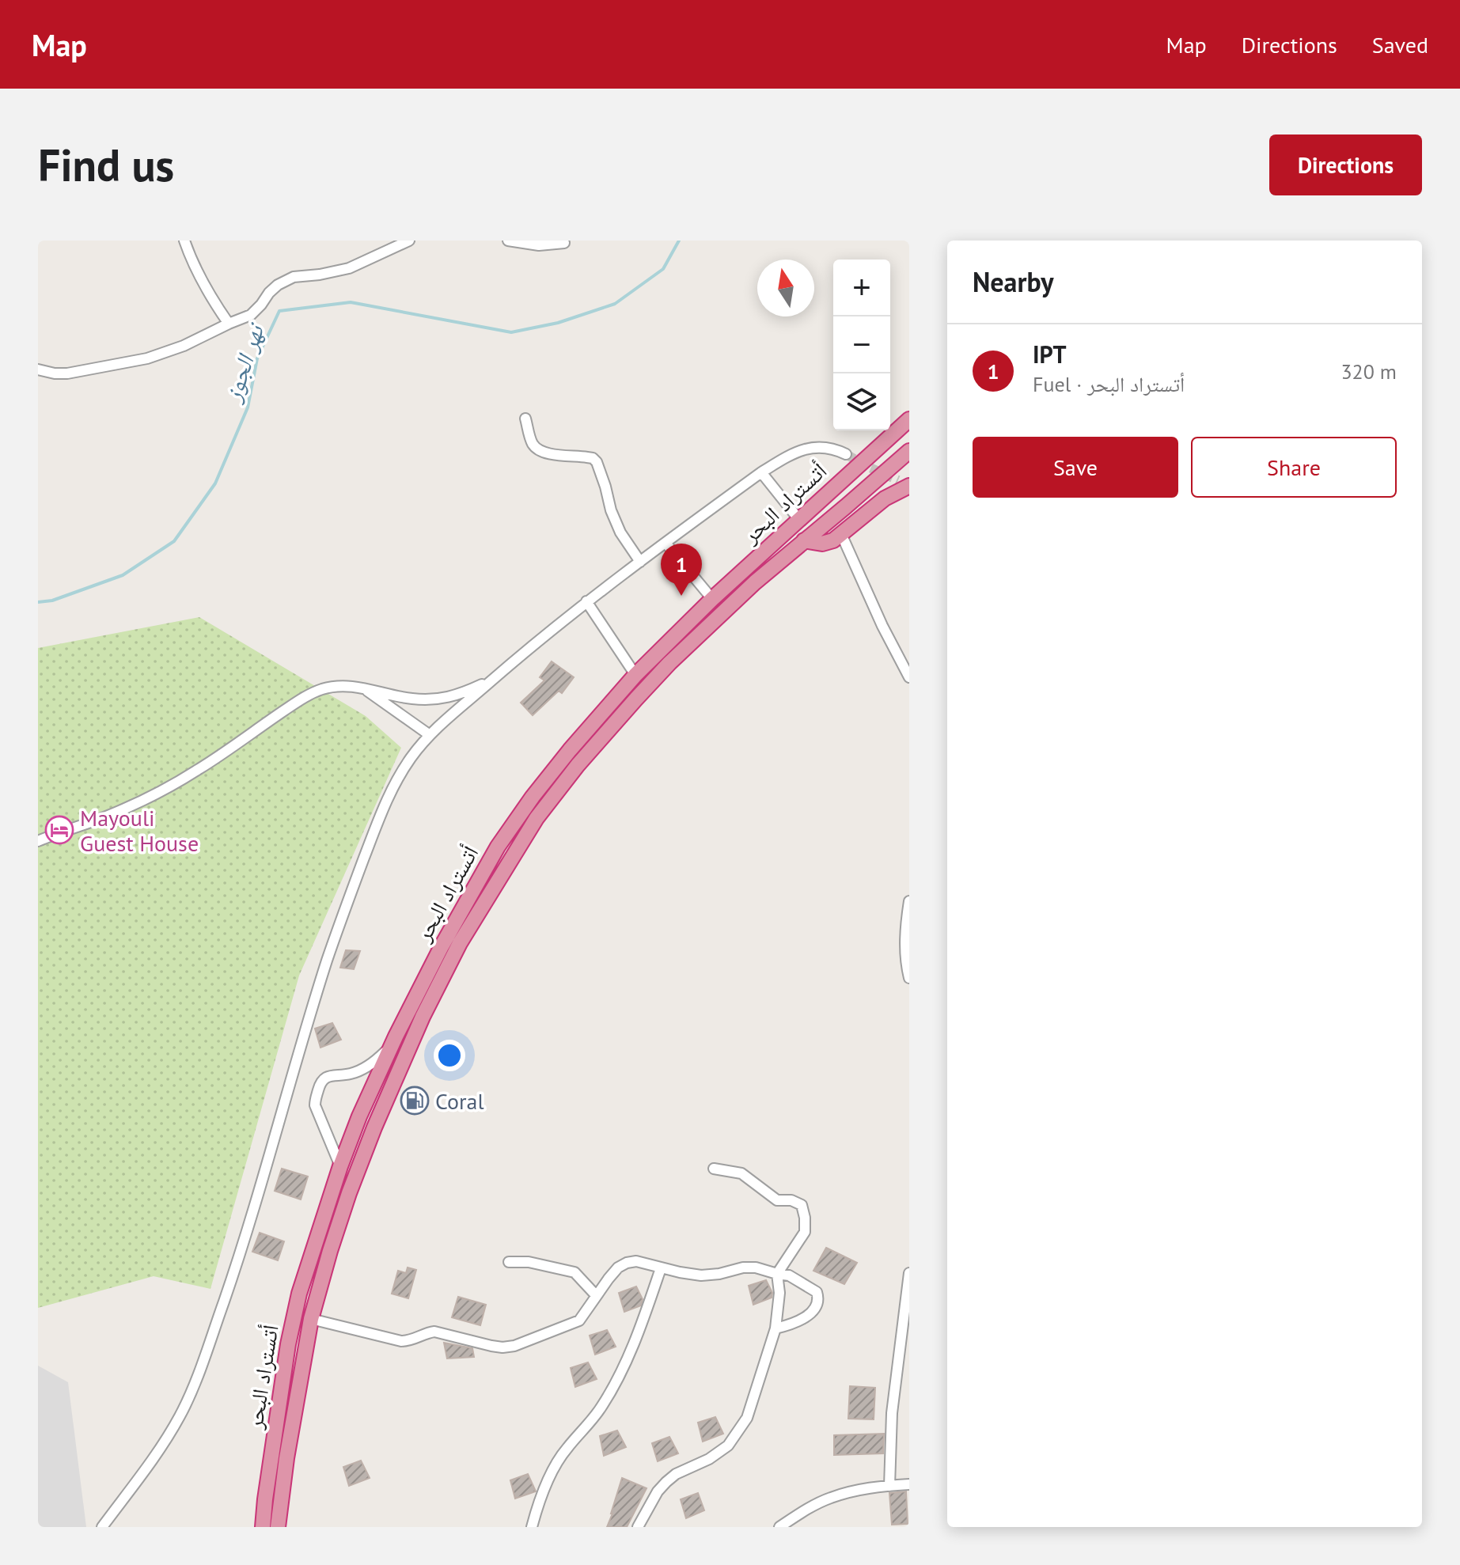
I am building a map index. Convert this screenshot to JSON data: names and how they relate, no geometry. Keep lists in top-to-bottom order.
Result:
{
  "streets": {
    "highway": ["أتستراد البحر"]
  },
  "water": ["نهر الجوز"],
  "places": {
    "hotel": ["Mayouli Guest House"],
    "fuel station": ["Coral"]
  },
  "north": "top",
  "page": {
    "header": "Map",
    "nav": ["Map", "Directions", "Saved"],
    "buttons": [
      "Directions",
      ["Save", "Share"]
    ],
    "title": "Find us",
    "heading": "Nearby",
    "map_buttons": ["+", "−"],
    "list": [
      {
        "mark": "1",
        "name": "IPT",
        "note": "Fuel · أتستراد البحر",
        "value": "320 m"
      }
    ],
    "pins": "1"
  }
}
